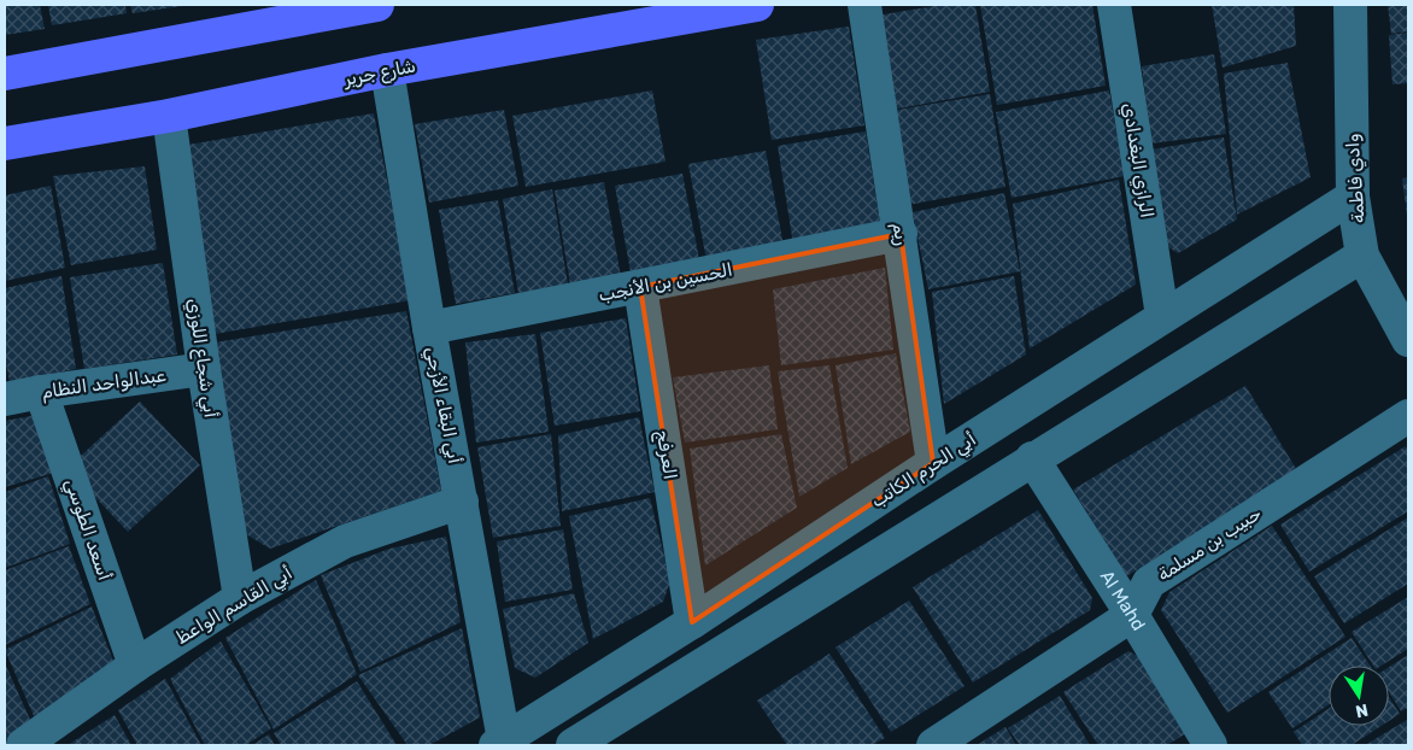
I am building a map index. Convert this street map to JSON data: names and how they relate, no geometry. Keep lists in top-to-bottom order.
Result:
{
  "streets": {
    "main road": ["شارع جرير"],
    "street": [
      "الرازي البغدادي",
      "وادي فاطمة",
      "ريم",
      "الحسين بن الأنجب",
      "أبي شجاع اللوزي",
      "عبدالواحد النظام",
      "أبي البقاء الأزجي",
      "العرفج",
      "أبي الحرم الكاتب",
      "أسعد الطوسي",
      "حبيب بن مسلمة",
      "Al Mahd",
      "أبي القاسم الواعظ"
    ]
  },
  "crossings": [
    ["شارع جرير", "أبي شجاع اللوزي"],
    ["شارع جرير", "أبي البقاء الأزجي"],
    ["الرازي البغدادي", "أبي الحرم الكاتب"],
    ["وادي فاطمة", "أبي الحرم الكاتب"],
    ["ريم", "الحسين بن الأنجب"],
    ["ريم", "أبي الحرم الكاتب"],
    ["الحسين بن الأنجب", "أبي البقاء الأزجي"],
    ["الحسين بن الأنجب", "العرفج"],
    ["أبي شجاع اللوزي", "عبدالواحد النظام"],
    ["أبي شجاع اللوزي", "أبي القاسم الواعظ"],
    ["عبدالواحد النظام", "أسعد الطوسي"],
    ["أبي البقاء الأزجي", "أبي الحرم الكاتب"],
    ["أبي البقاء الأزجي", "أبي القاسم الواعظ"],
    ["العرفج", "أبي الحرم الكاتب"],
    ["أسعد الطوسي", "أبي القاسم الواعظ"],
    ["حبيب بن مسلمة", "Al Mahd"]
  ],
  "north": "bottom"
}
